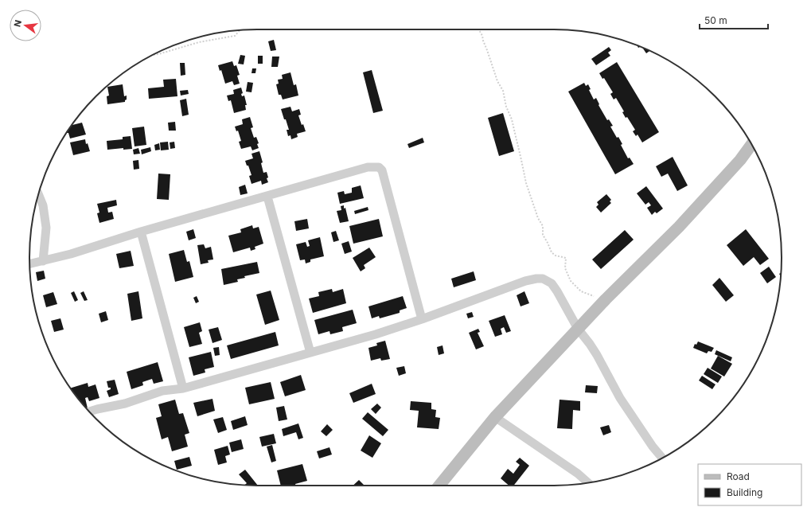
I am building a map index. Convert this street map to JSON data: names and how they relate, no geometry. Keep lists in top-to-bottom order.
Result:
{
  "legend": ["Road", "Building"],
  "scale_bar": "50 m",
  "north": "left"
}
